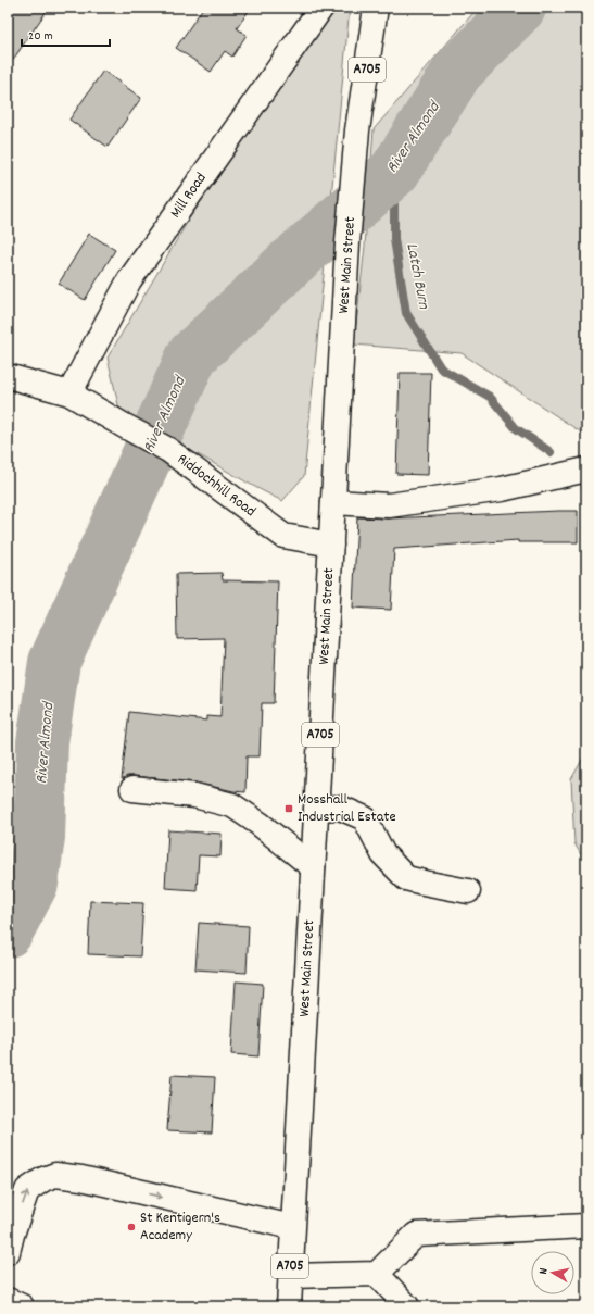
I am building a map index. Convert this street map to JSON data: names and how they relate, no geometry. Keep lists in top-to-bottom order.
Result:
{
  "streets": {
    "main road": [
      "A705",
      "Mill Road",
      "West Main Street",
      "Riddochhill Road"
    ]
  },
  "crossings": [
    ["A705", "West Main Street"],
    ["Mill Road", "Riddochhill Road"],
    ["West Main Street", "Riddochhill Road"]
  ],
  "water": ["River Almond", "Latch Burn"],
  "places": {
    "transit": ["Mosshall Industrial Estate"],
    "other": ["St Kentigern's Academy"]
  },
  "scale_bar": "20 m",
  "north": "left"
}
